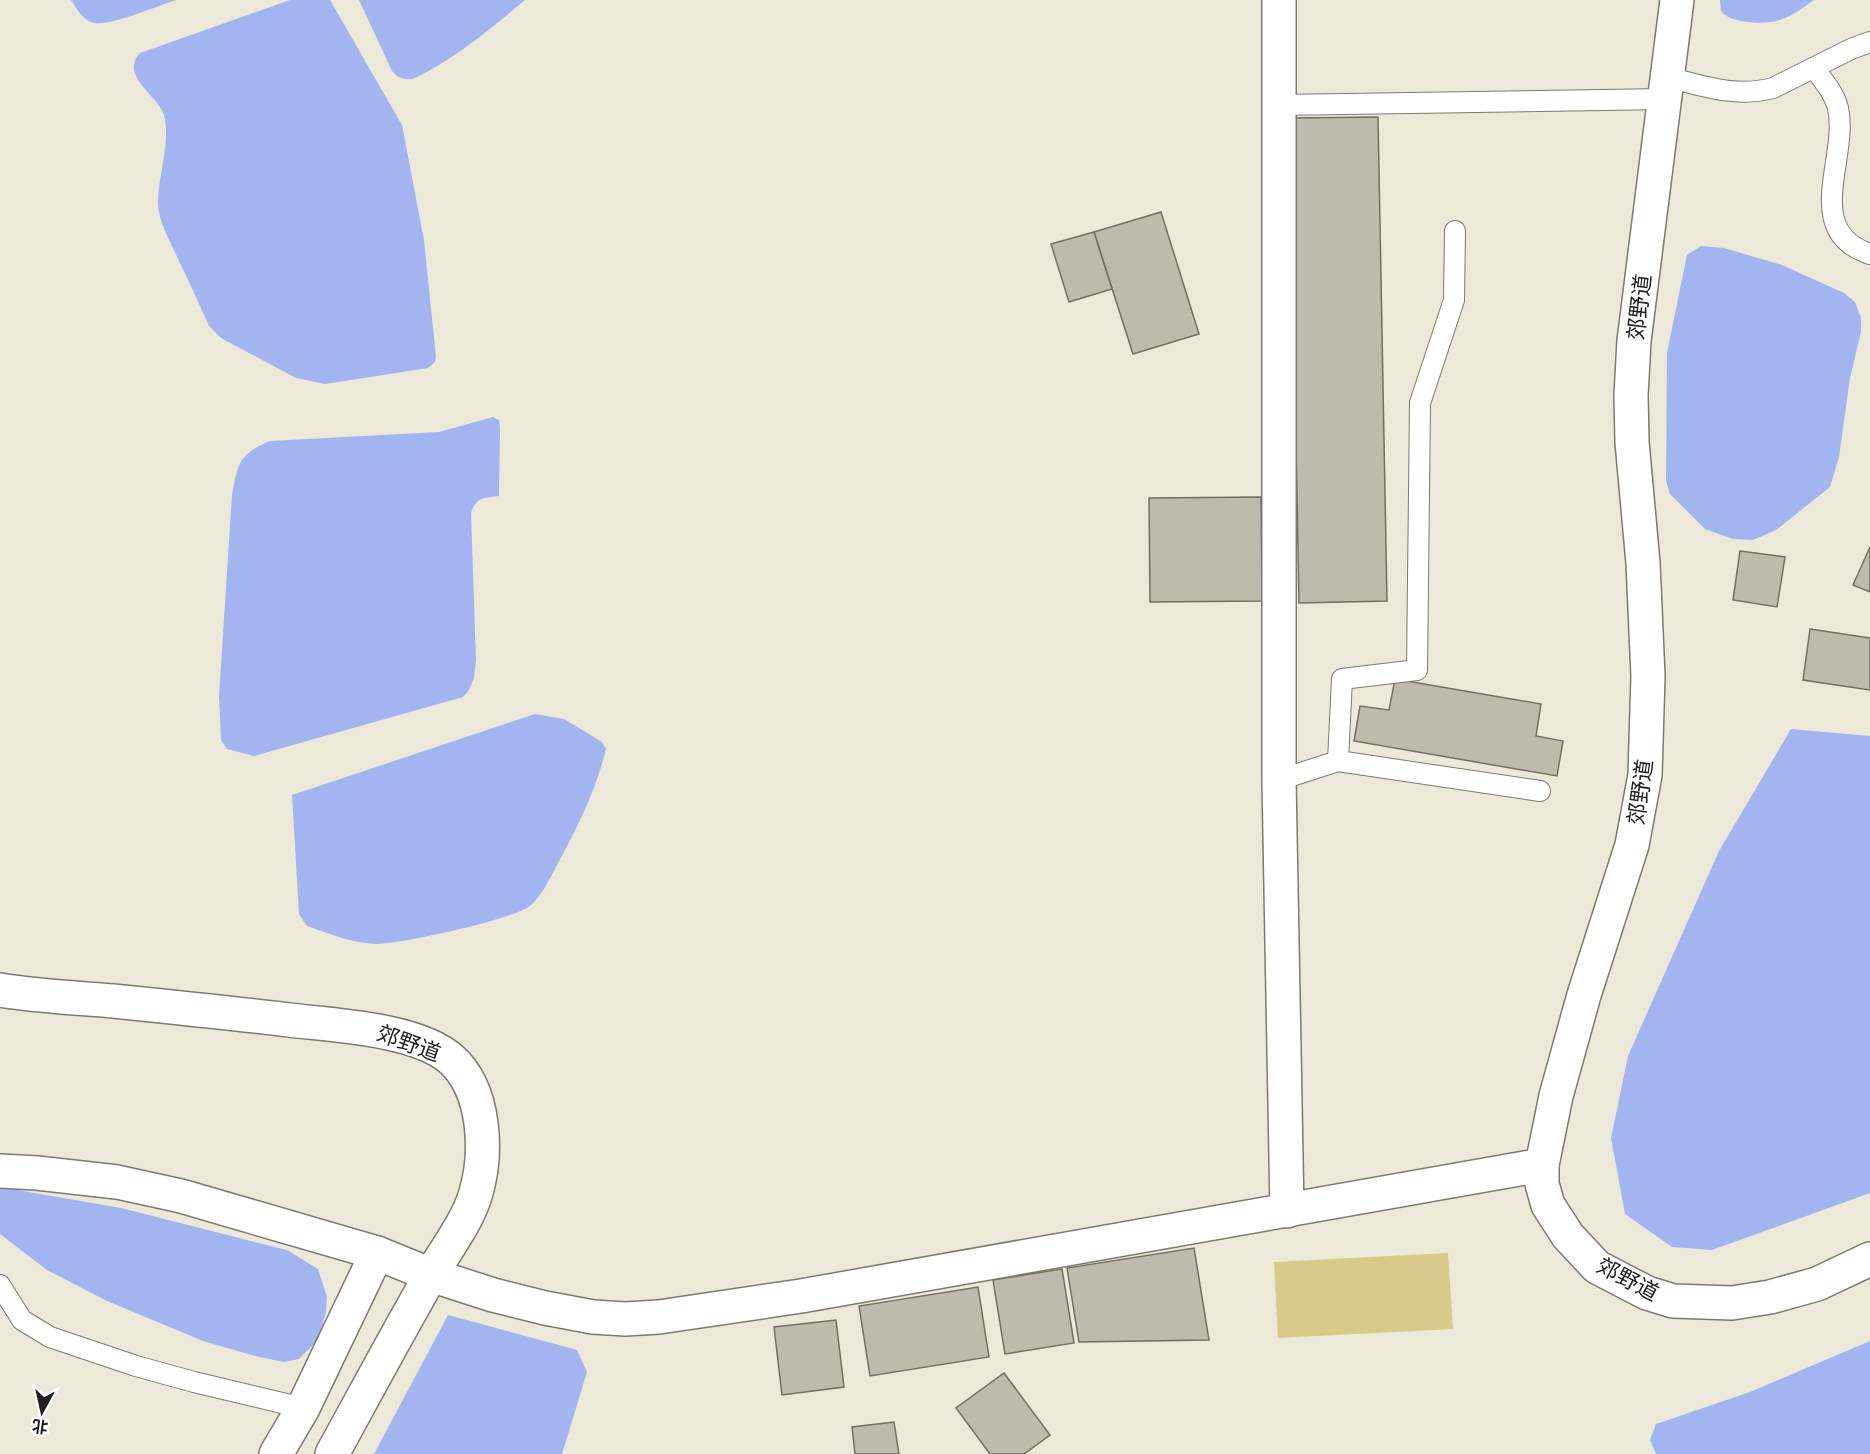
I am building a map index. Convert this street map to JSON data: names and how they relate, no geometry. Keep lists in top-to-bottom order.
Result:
{
  "streets": {
    "street": ["郊野道"]
  },
  "north": "bottom"
}
